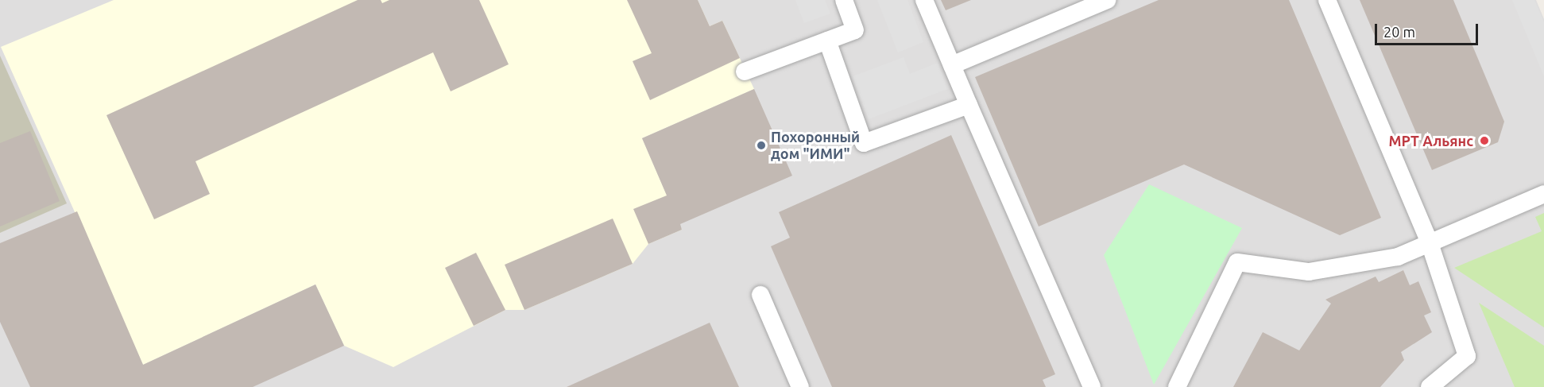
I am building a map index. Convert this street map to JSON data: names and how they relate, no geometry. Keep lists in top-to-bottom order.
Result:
{
  "places": ["МРТ Альянс", "Похоронный дом \"ИМИ\""],
  "scale_bar": "20 m"
}
